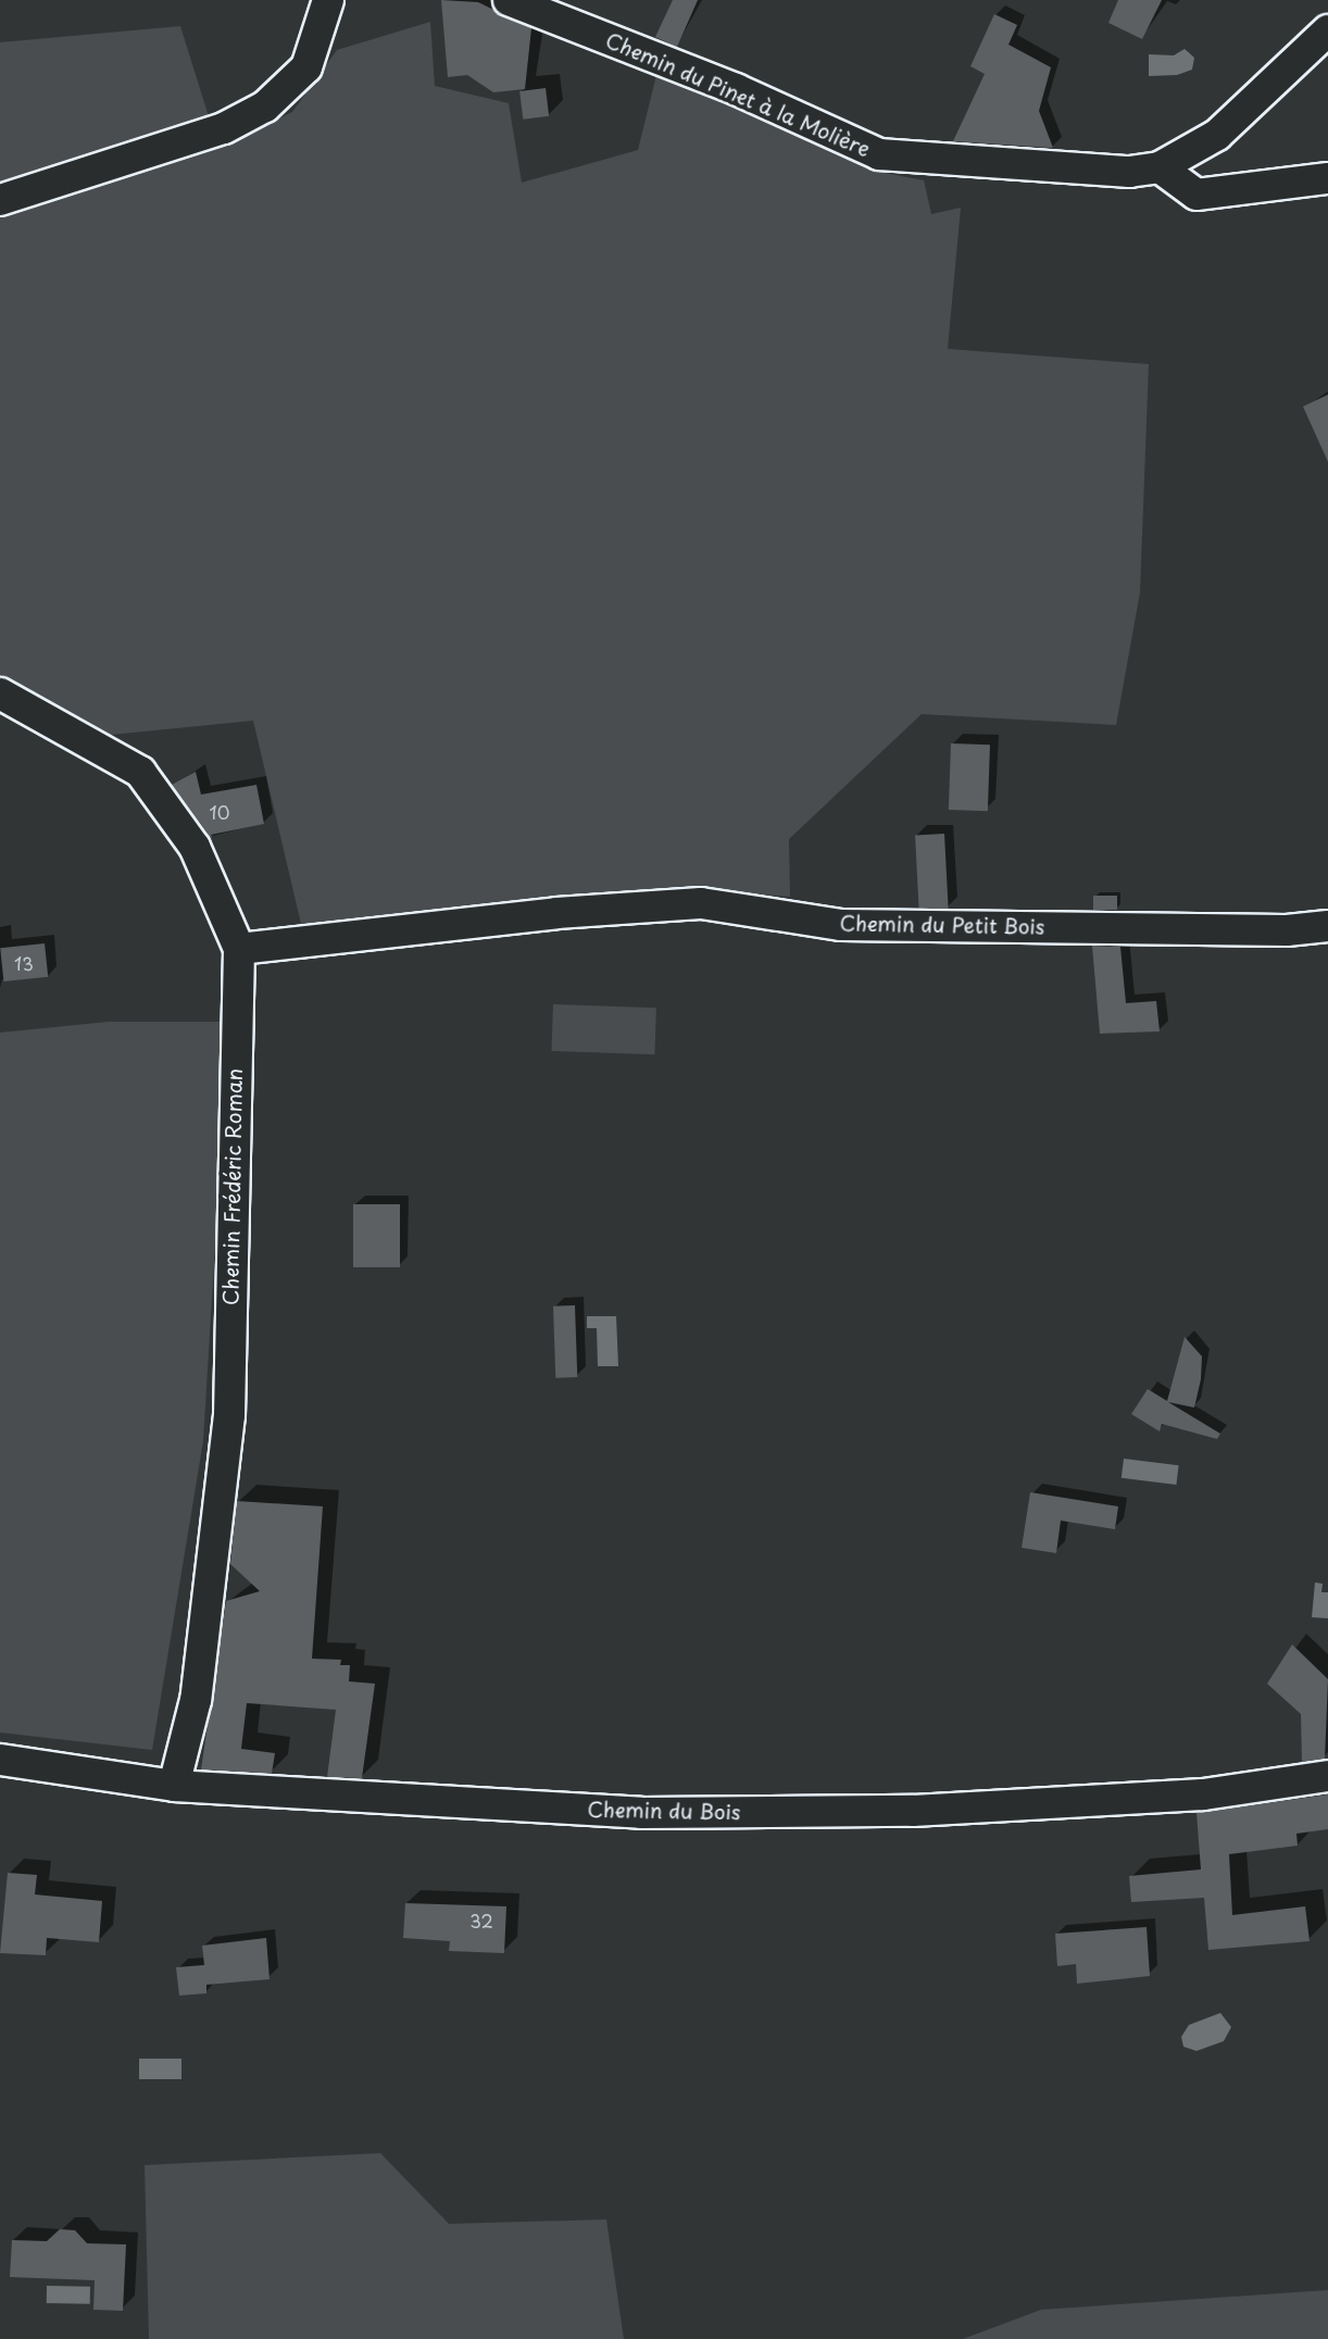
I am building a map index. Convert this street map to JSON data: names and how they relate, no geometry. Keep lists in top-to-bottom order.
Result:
{
  "streets": {
    "street": [
      "Chemin du Pinet à la Molière",
      "Chemin du Petit Bois",
      "Chemin Frédéric Roman",
      "Chemin du Bois"
    ]
  },
  "crossings": [
    ["Chemin du Petit Bois", "Chemin Frédéric Roman"],
    ["Chemin Frédéric Roman", "Chemin du Bois"]
  ],
  "house_numbers": ["10", "13", "32"]
}
